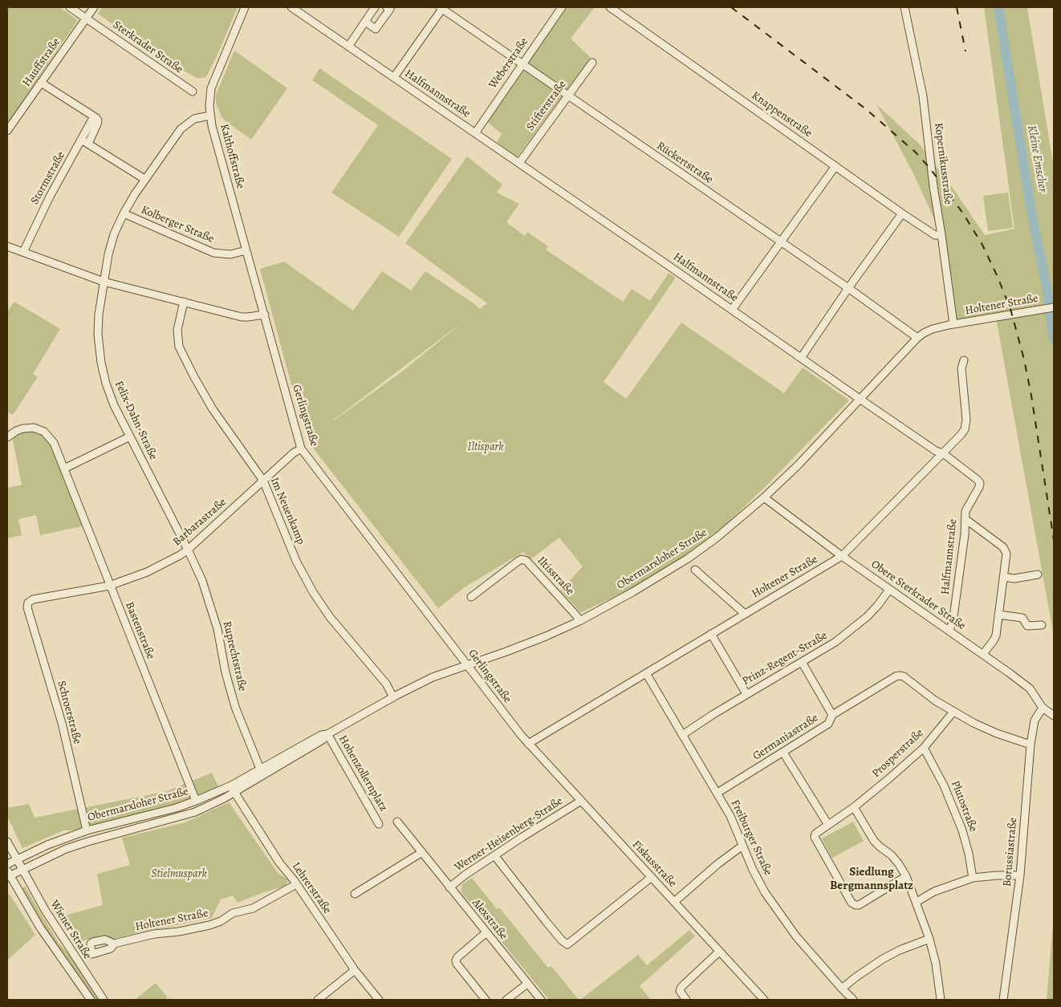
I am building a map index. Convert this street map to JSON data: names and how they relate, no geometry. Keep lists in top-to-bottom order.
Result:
{
  "streets": {
    "street": [
      "Sterkrader Straße",
      "Hauffstraße",
      "Weberstraße",
      "Halfmannstraße",
      "Stifterstraße",
      "Knappenstraße",
      "Kalthoffstraße",
      "Rückertstraße",
      "Kopernikusstraße",
      "Stormstraße",
      "Kolberger Straße",
      "Holtener Straße",
      "Gerlingstraße",
      "Felix-Dahn-Straße",
      "Im Neuenkamp",
      "Barbarastraße",
      "Obermarxloher Straße",
      "Iltisstraße",
      "Obere Sterkrader Straße",
      "Bastenstraße",
      "Ruprechtstraße",
      "Prinz-Regent-Straße",
      "Schroerstraße",
      "Germaniastraße",
      "Prosperstraße",
      "Hohenzollernplatz",
      "Plutostraße",
      "Werner-Heisenberg-Straße",
      "Freiburger Straße",
      "Borussiastraße",
      "Fiskusstraße",
      "Lehrerstraße",
      "Alexstraße",
      "Wiener Straße"
    ]
  },
  "crossings": [
    ["Sterkrader Straße", "Hauffstraße"],
    ["Hauffstraße", "Stormstraße"],
    ["Weberstraße", "Halfmannstraße"],
    ["Weberstraße", "Rückertstraße"],
    ["Halfmannstraße", "Stifterstraße"],
    ["Halfmannstraße", "Holtener Straße"],
    ["Halfmannstraße", "Obermarxloher Straße"],
    ["Halfmannstraße", "Obere Sterkrader Straße"],
    ["Stifterstraße", "Rückertstraße"],
    ["Knappenstraße", "Kopernikusstraße"],
    ["Kalthoffstraße", "Kolberger Straße"],
    ["Kalthoffstraße", "Gerlingstraße"],
    ["Kalthoffstraße", "Felix-Dahn-Straße"],
    ["Rückertstraße", "Obermarxloher Straße"],
    ["Kopernikusstraße", "Holtener Straße"],
    ["Kopernikusstraße", "Obermarxloher Straße"],
    ["Kolberger Straße", "Felix-Dahn-Straße"],
    ["Holtener Straße", "Gerlingstraße"],
    ["Holtener Straße", "Obermarxloher Straße"],
    ["Holtener Straße", "Obere Sterkrader Straße"],
    ["Holtener Straße", "Freiburger Straße"],
    ["Holtener Straße", "Fiskusstraße"],
    ["Holtener Straße", "Lehrerstraße"],
    ["Gerlingstraße", "Barbarastraße"],
    ["Gerlingstraße", "Obermarxloher Straße"],
    ["Gerlingstraße", "Fiskusstraße"],
    ["Felix-Dahn-Straße", "Barbarastraße"],
    ["Felix-Dahn-Straße", "Ruprechtstraße"],
    ["Im Neuenkamp", "Barbarastraße"],
    ["Im Neuenkamp", "Obermarxloher Straße"],
    ["Barbarastraße", "Bastenstraße"],
    ["Barbarastraße", "Ruprechtstraße"],
    ["Barbarastraße", "Schroerstraße"],
    ["Obermarxloher Straße", "Iltisstraße"],
    ["Obermarxloher Straße", "Obere Sterkrader Straße"],
    ["Obermarxloher Straße", "Bastenstraße"],
    ["Obermarxloher Straße", "Ruprechtstraße"],
    ["Obermarxloher Straße", "Schroerstraße"],
    ["Obermarxloher Straße", "Hohenzollernplatz"],
    ["Obermarxloher Straße", "Lehrerstraße"],
    ["Obermarxloher Straße", "Wiener Straße"],
    ["Obere Sterkrader Straße", "Prinz-Regent-Straße"],
    ["Obere Sterkrader Straße", "Borussiastraße"],
    ["Prinz-Regent-Straße", "Freiburger Straße"],
    ["Germaniastraße", "Prosperstraße"],
    ["Germaniastraße", "Freiburger Straße"],
    ["Germaniastraße", "Borussiastraße"],
    ["Prosperstraße", "Plutostraße"],
    ["Werner-Heisenberg-Straße", "Fiskusstraße"],
    ["Werner-Heisenberg-Straße", "Alexstraße"]
  ],
  "districts": ["Siedlung Bergmannsplatz"],
  "water": ["Kleine Emscher"],
  "parks": ["Iltispark", "Stielmuspark"]
}
